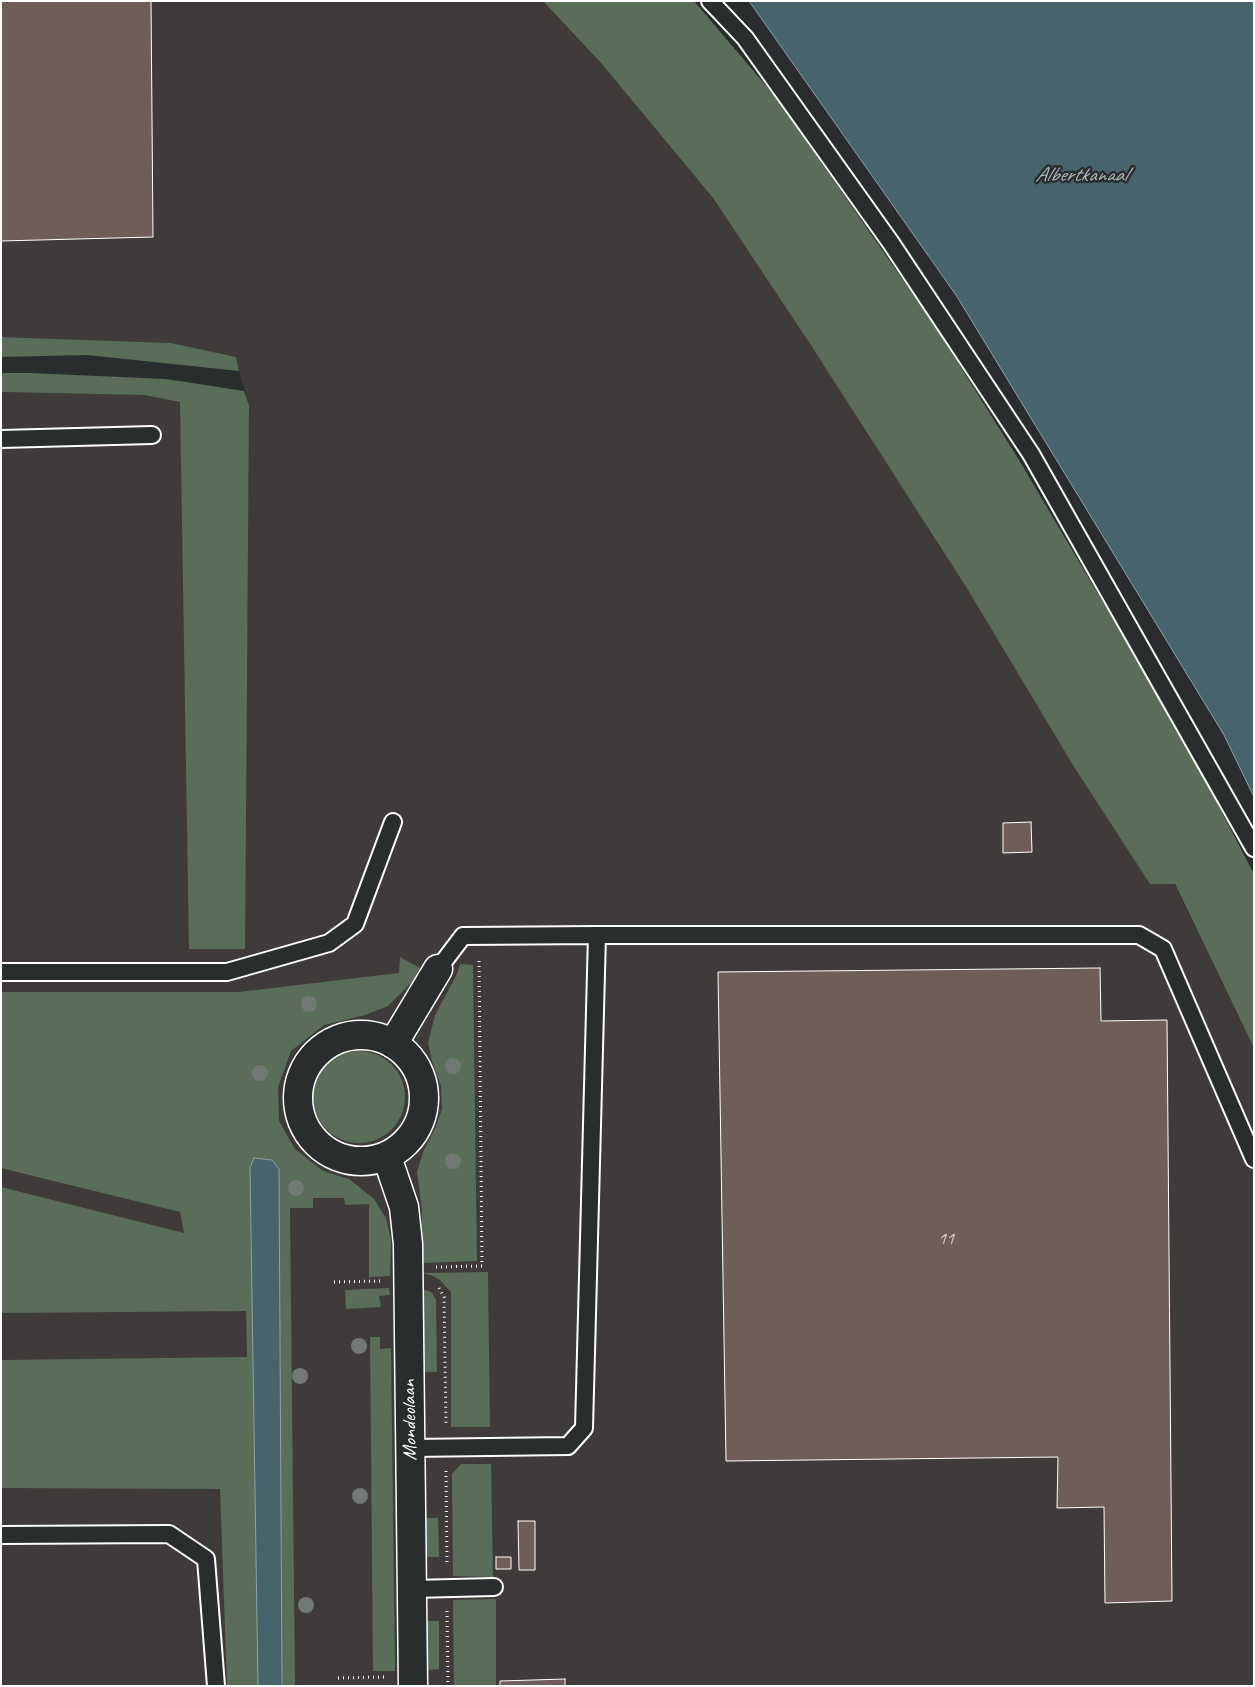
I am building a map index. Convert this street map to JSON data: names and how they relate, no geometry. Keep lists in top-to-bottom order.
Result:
{
  "streets": {
    "street": ["Mondeolaan"]
  },
  "water": ["Albertkanaal"],
  "house_numbers": ["11"]
}
